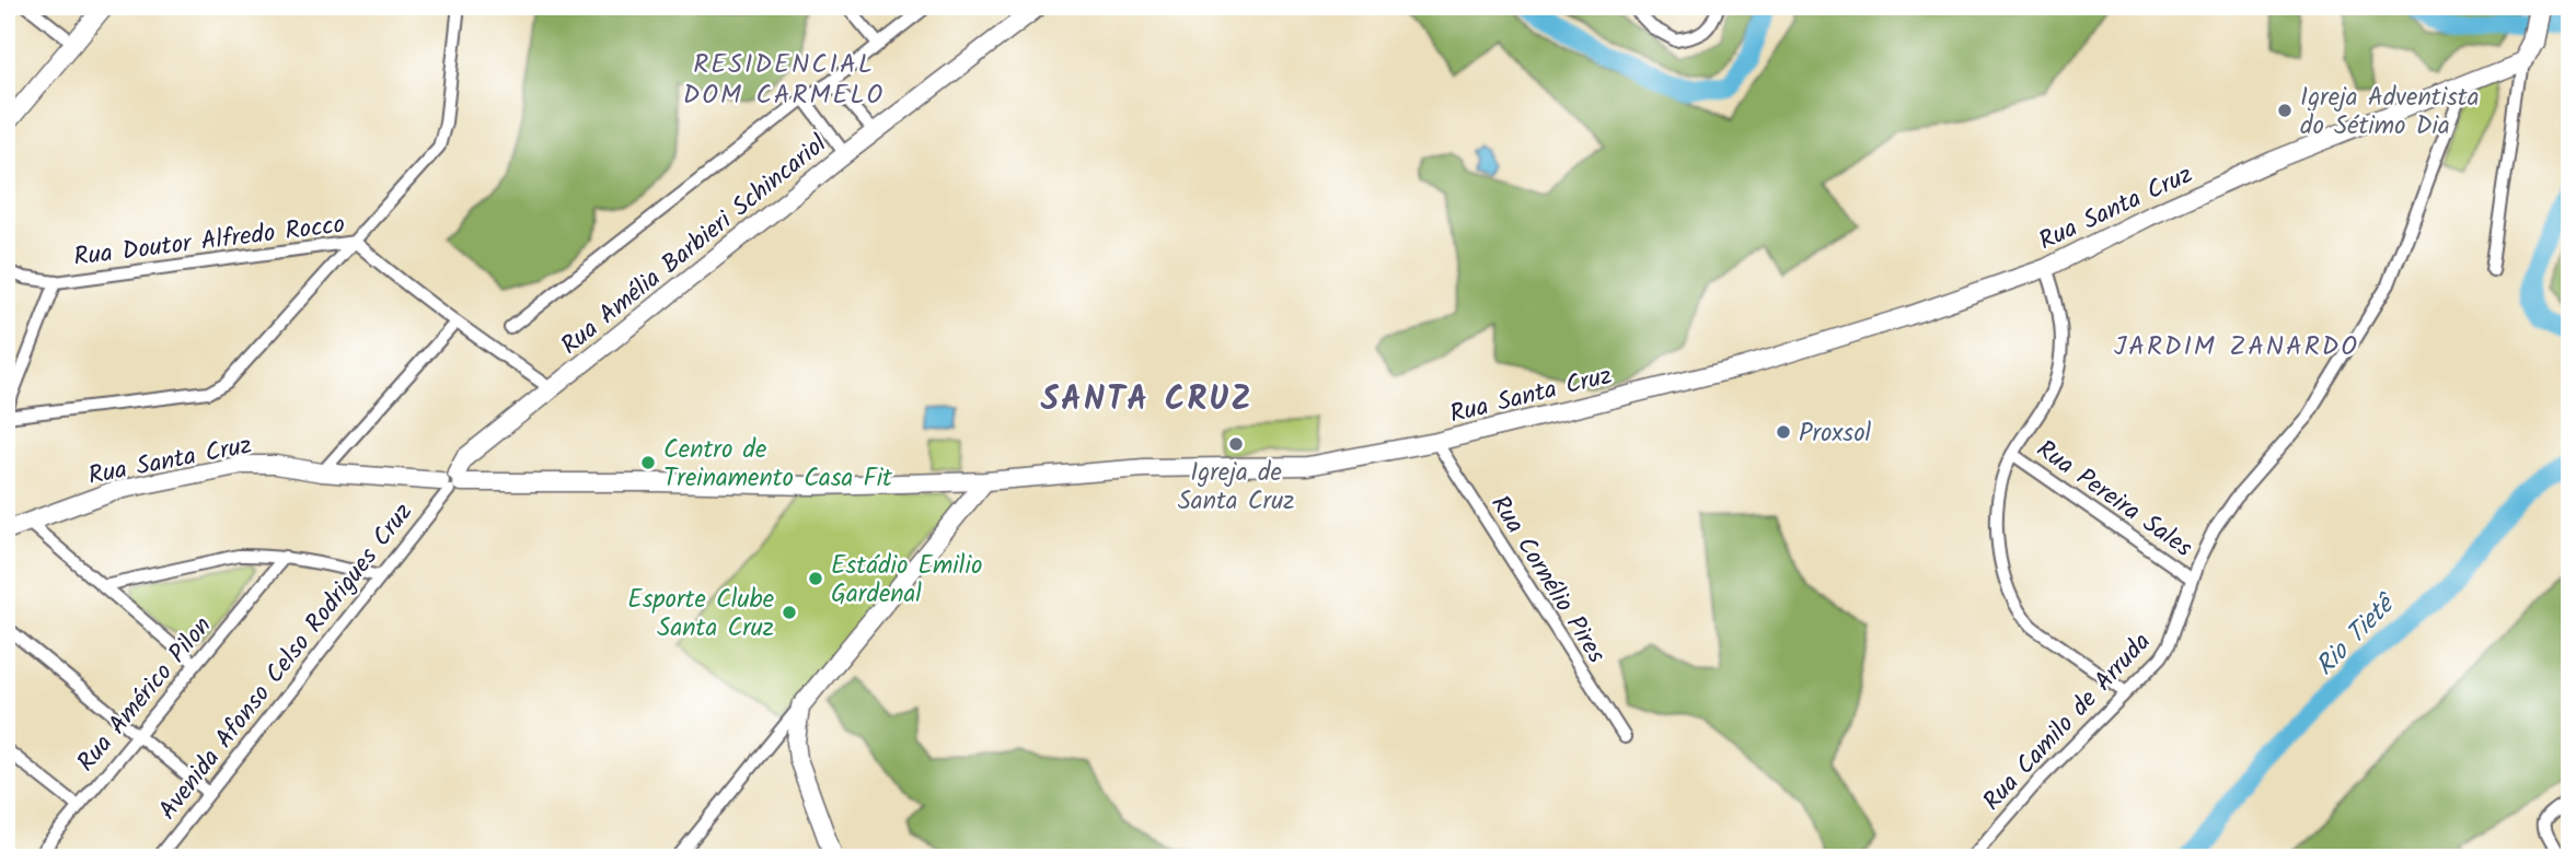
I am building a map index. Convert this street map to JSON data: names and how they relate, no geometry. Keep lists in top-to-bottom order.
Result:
{
  "streets": {
    "street": [
      "Rua Santa Cruz",
      "Rua Doutor Alfredo Rocco",
      "Rua Amélia Barbieri Schincariol",
      "Rua Pereira Sales",
      "Rua Cornélio Pires",
      "Avenida Afonso Celso Rodrigues Cruz",
      "Rua Américo Pilon",
      "Rua Camilo de Arruda"
    ]
  },
  "crossings": [
    ["Rua Santa Cruz", "Rua Amélia Barbieri Schincariol"],
    ["Rua Santa Cruz", "Rua Cornélio Pires"],
    ["Rua Santa Cruz", "Avenida Afonso Celso Rodrigues Cruz"],
    ["Rua Santa Cruz", "Rua Camilo de Arruda"],
    ["Rua Doutor Alfredo Rocco", "Rua Amélia Barbieri Schincariol"],
    ["Rua Amélia Barbieri Schincariol", "Avenida Afonso Celso Rodrigues Cruz"],
    ["Rua Pereira Sales", "Rua Camilo de Arruda"]
  ],
  "districts": ["RESIDENCIAL DOM CARMELO", "JARDIM ZANARDO", "SANTA CRUZ"],
  "water": ["Rio Tietê"],
  "places": [
    "Igreja Adventista do Sétimo Dia",
    "Proxsol",
    "Igreja de Santa Cruz",
    "Centro de Treinamento Casa Fit",
    "Estádio Emilio Gardenal",
    "Esporte Clube Santa Cruz"
  ]
}
